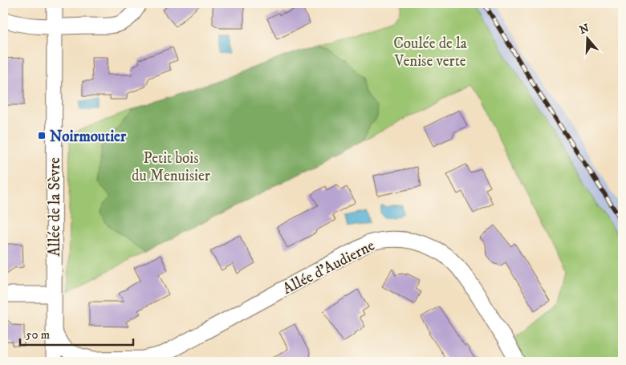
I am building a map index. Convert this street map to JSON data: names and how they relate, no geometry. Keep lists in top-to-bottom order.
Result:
{
  "streets": {
    "street": ["Allée de la Sèvre", "Allée d'Audierne"]
  },
  "crossings": [
    ["Allée de la Sèvre", "Allée d'Audierne"]
  ],
  "parks": ["Coulée de la Venise verte", "Petit bois du Menuisier"],
  "places": {
    "transit": ["Noirmoutier"]
  },
  "scale_bar": "50 m",
  "north": "top"
}
